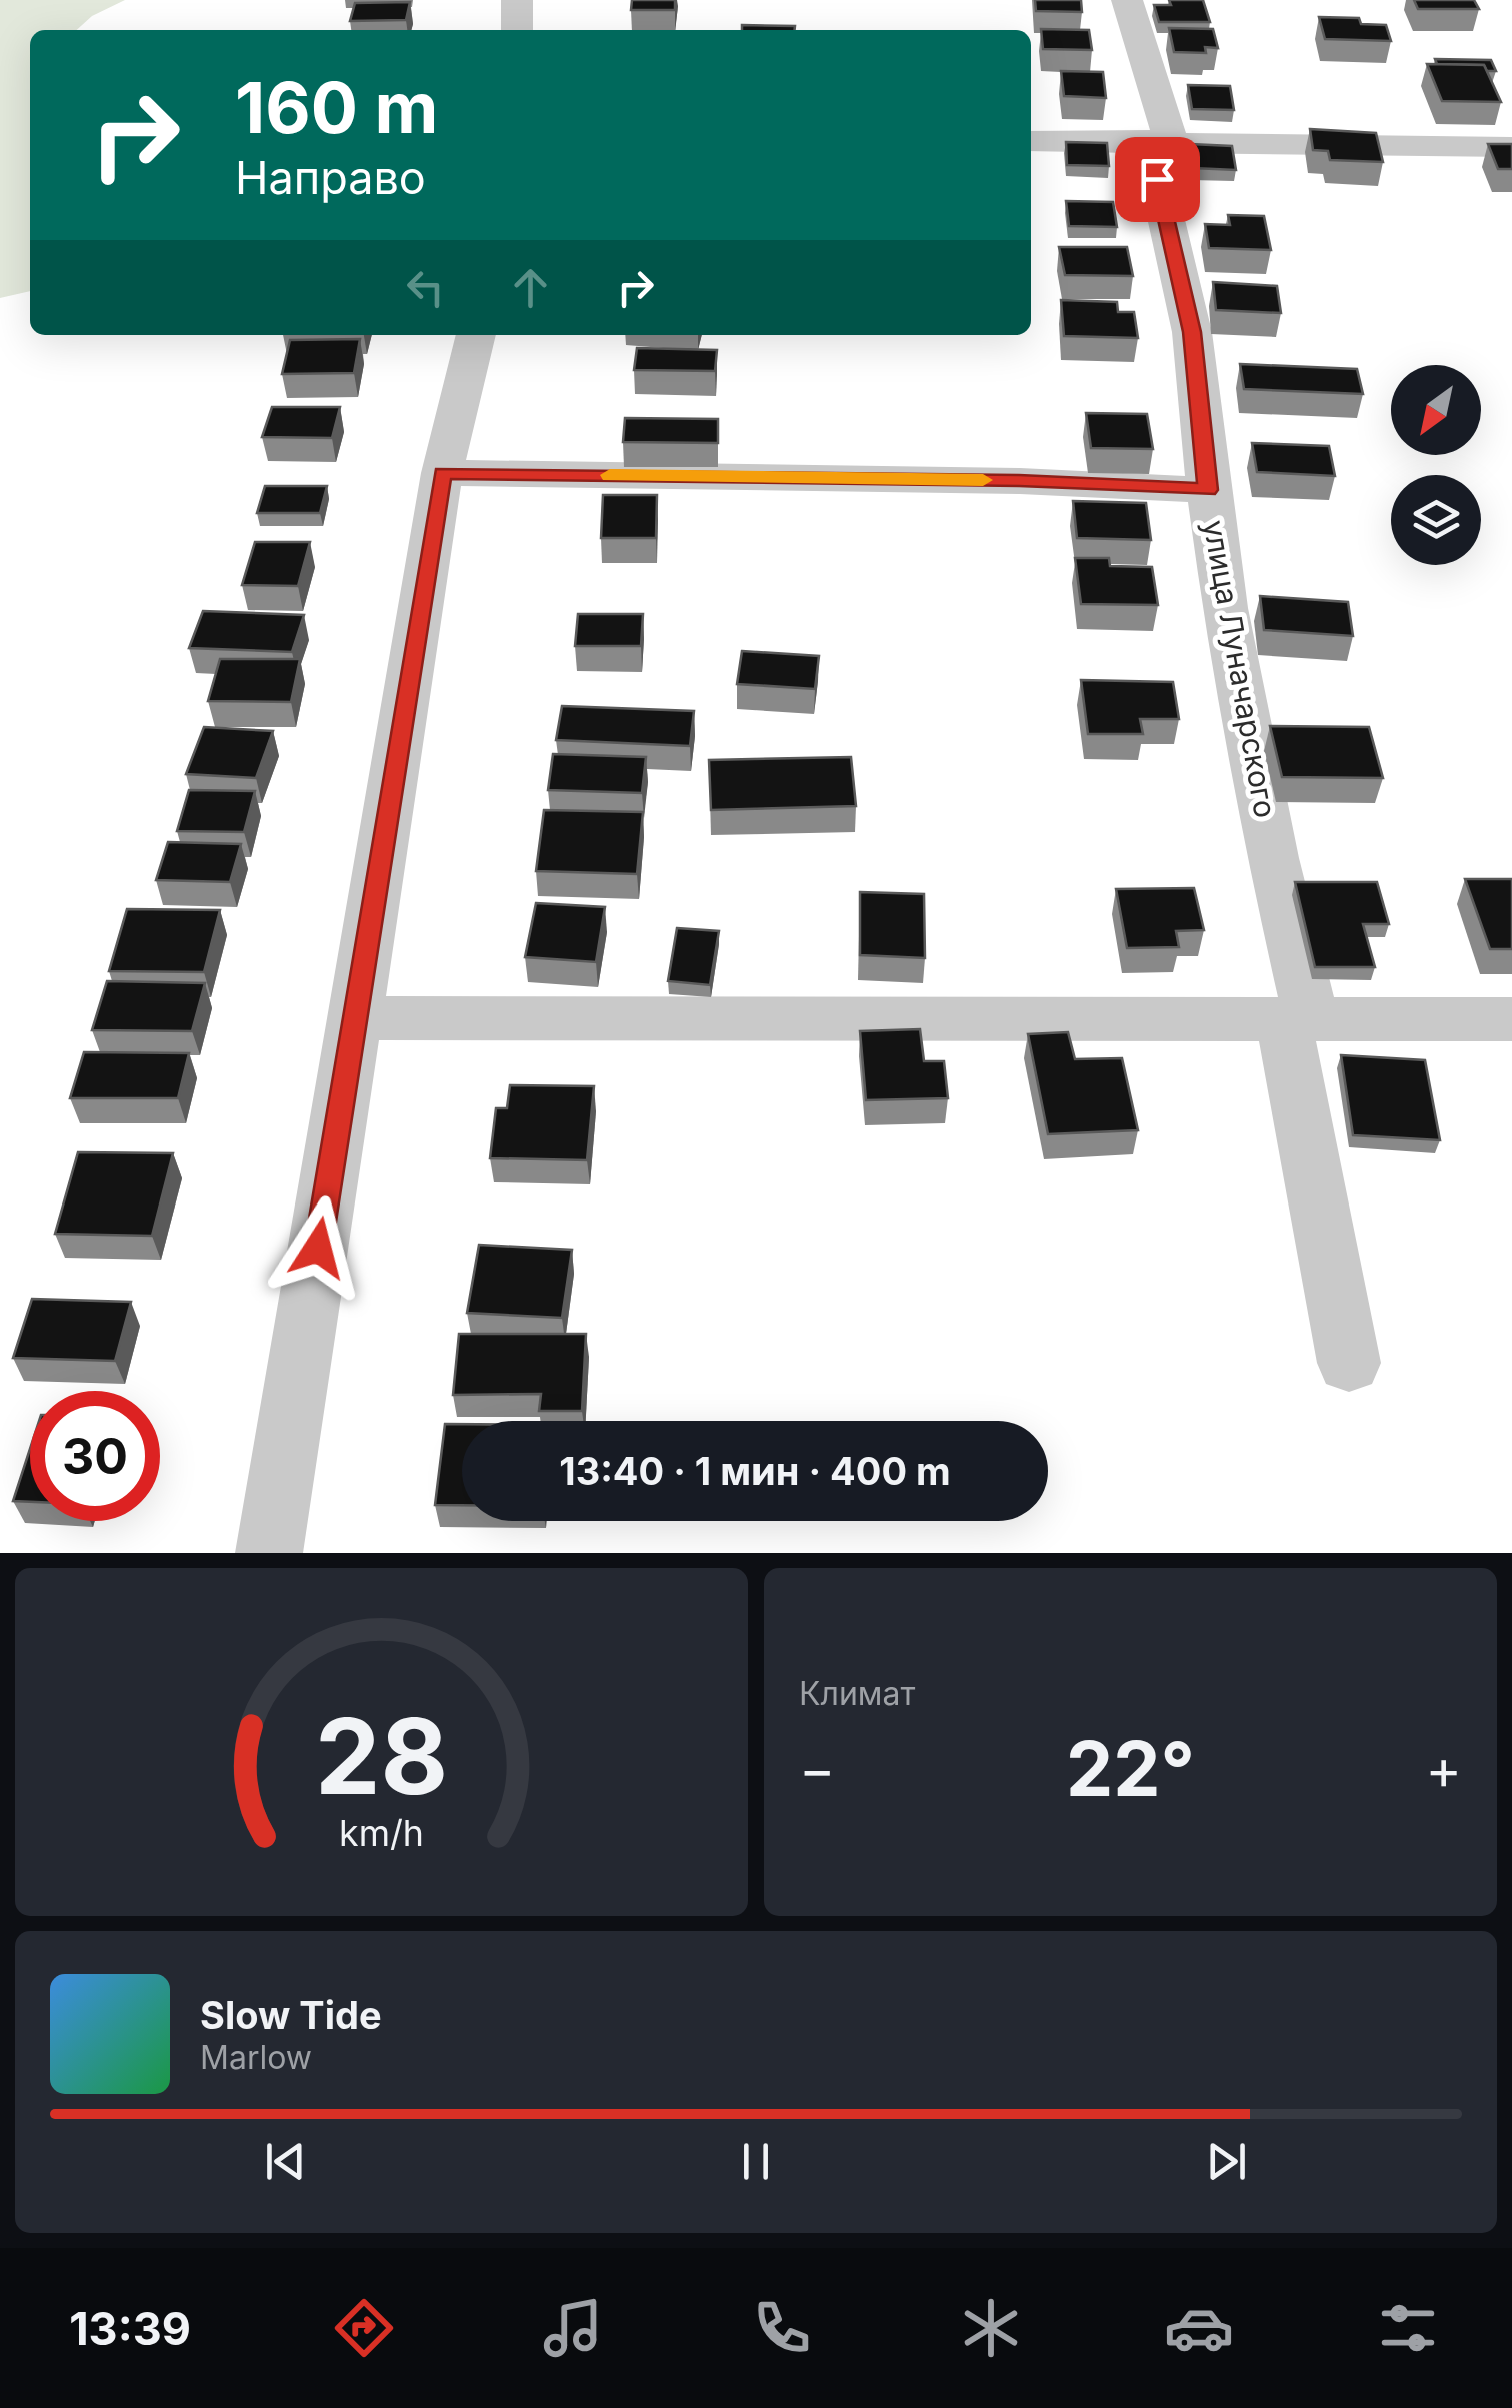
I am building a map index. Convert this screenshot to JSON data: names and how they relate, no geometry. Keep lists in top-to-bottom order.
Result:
{
  "streets": {
    "street": ["улица Луначарского"]
  },
  "north": "bottom left",
  "page": {
    "turn": ["160 m", "Направо"],
    "limit": "30",
    "trip": "13:40 · 1 мин · 400 m",
    "tile": "Климат",
    "heat": ["−", "22°", "+"],
    "song": ["Slow Tide", "Marlow"],
    "tabs": "13:39",
    "gauge": ["28", "km/h"]
  }
}
